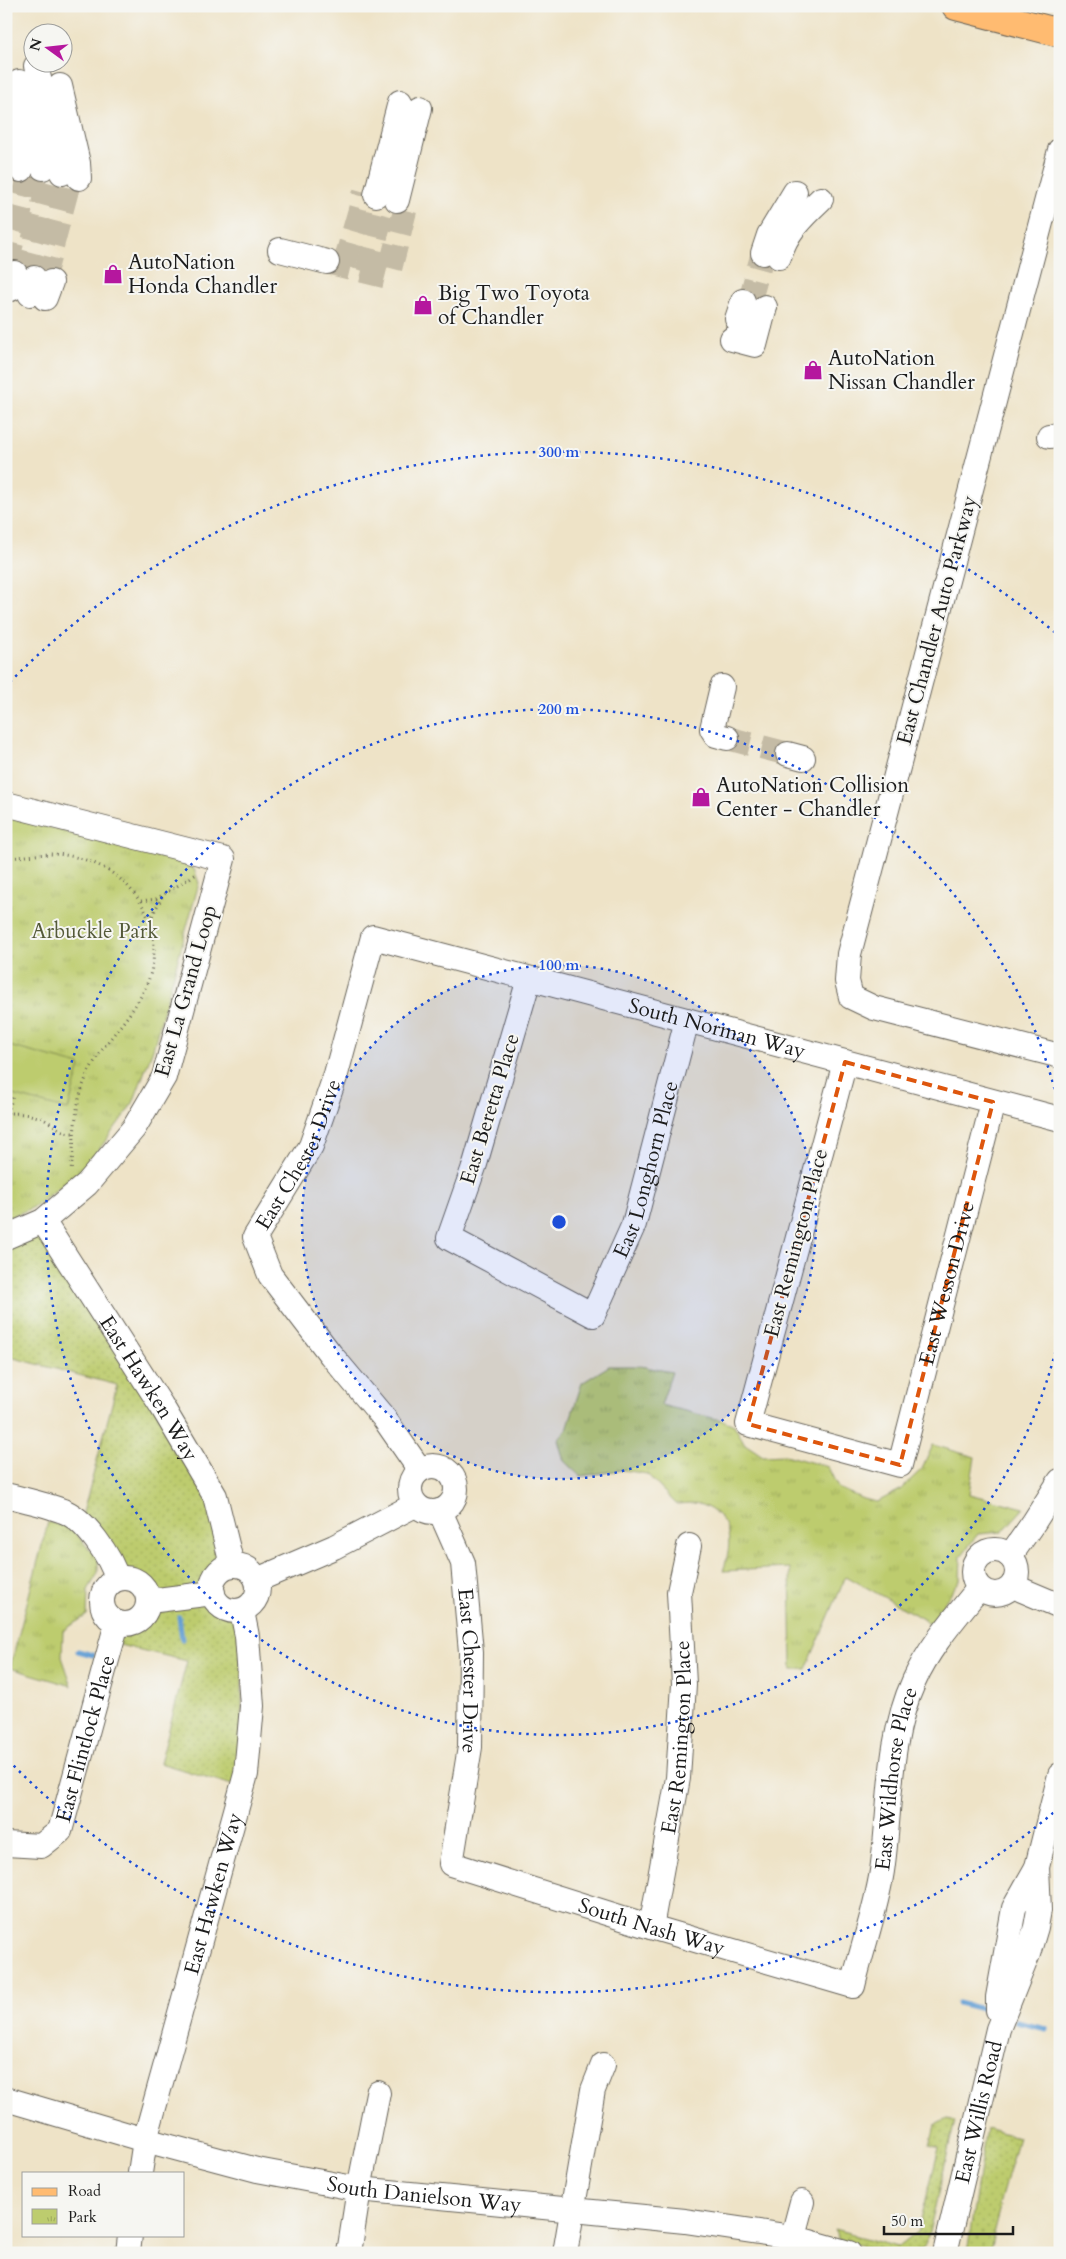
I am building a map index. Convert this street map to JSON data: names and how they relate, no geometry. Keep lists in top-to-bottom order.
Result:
{
  "streets": {
    "street": [
      "East Chandler Auto Parkway",
      "East La Grand Loop",
      "South Norman Way",
      "East Beretta Place",
      "East Chester Drive",
      "East Longhorn Place",
      "East Remington Place",
      "East Wesson Drive",
      "East Hawken Way",
      "East Flintlock Place",
      "East Wildhorse Place",
      "South Nash Way",
      "East Willis Road",
      "South Danielson Way"
    ]
  },
  "crossings": [
    ["East La Grand Loop", "East Hawken Way"],
    ["South Norman Way", "East Beretta Place"],
    ["South Norman Way", "East Chester Drive"],
    ["South Norman Way", "East Longhorn Place"],
    ["South Norman Way", "East Remington Place"],
    ["South Norman Way", "East Wesson Drive"],
    ["East Beretta Place", "East Longhorn Place"],
    ["East Chester Drive", "South Nash Way"],
    ["East Remington Place", "East Wesson Drive"],
    ["East Remington Place", "South Nash Way"],
    ["East Hawken Way", "South Danielson Way"],
    ["East Wildhorse Place", "South Nash Way"]
  ],
  "parks": ["Arbuckle Park"],
  "places": {
    "shop": [
      "AutoNation Honda Chandler",
      "Big Two Toyota of Chandler",
      "AutoNation Nissan Chandler",
      "AutoNation Collision Center - Chandler"
    ]
  },
  "legend": ["Road", "Park"],
  "scale_bar": "50 m",
  "north": "left",
  "rings": ["300 m", "200 m", "100 m"]
}
